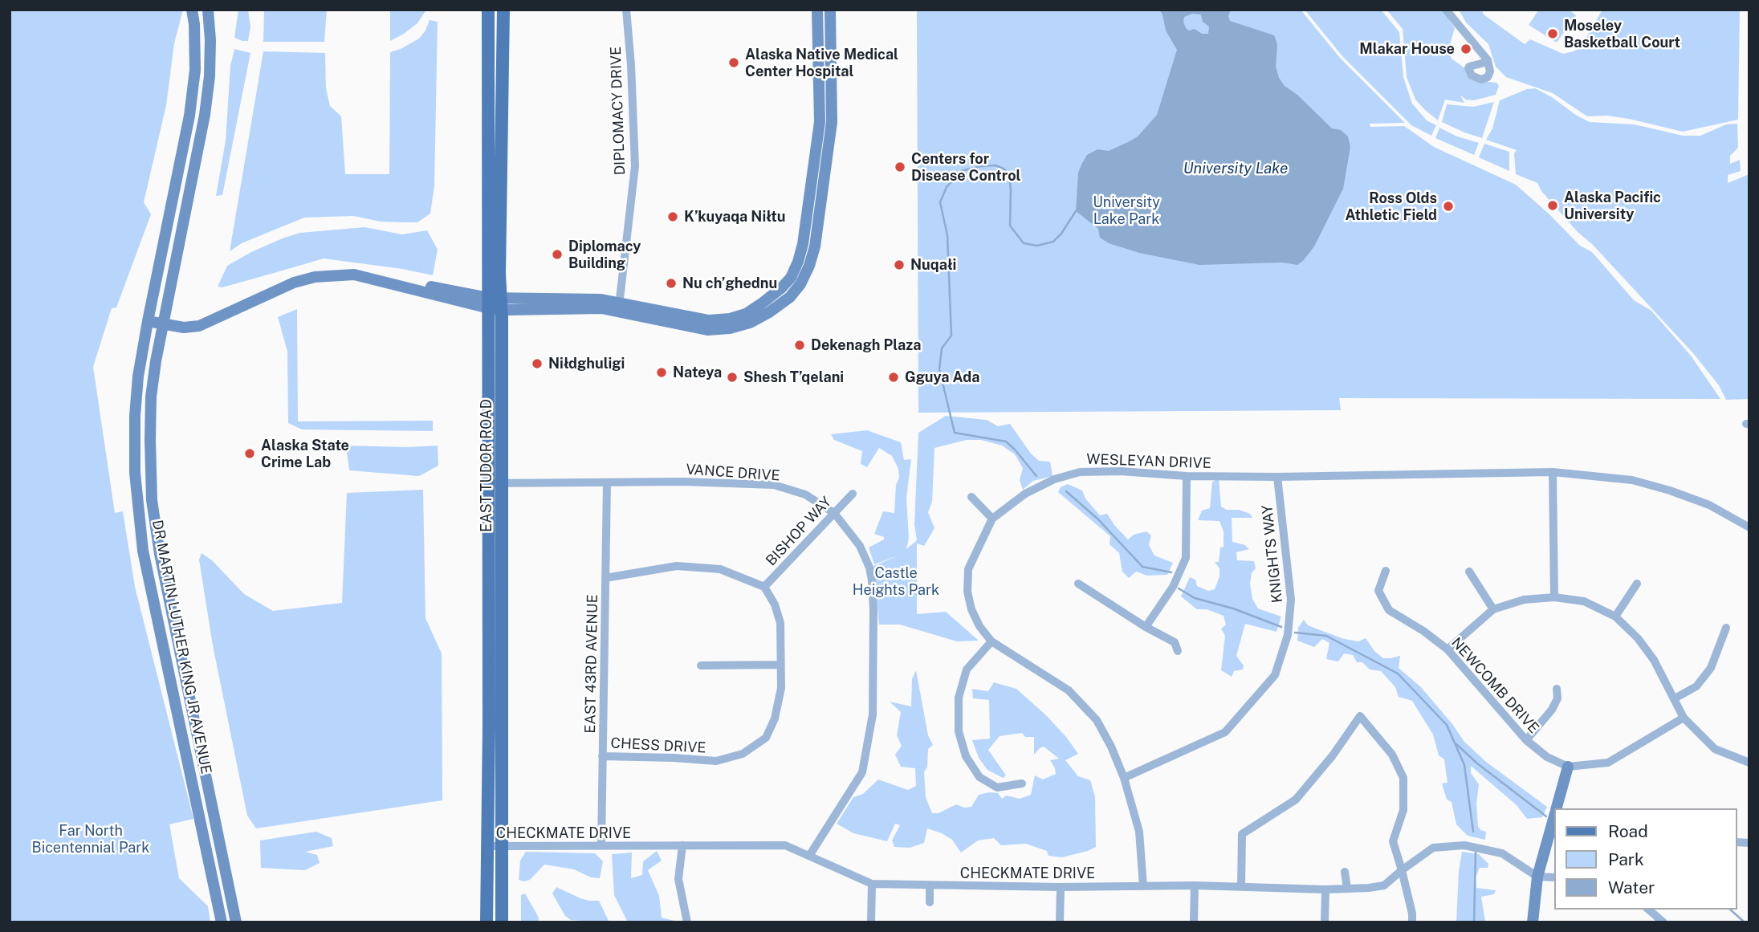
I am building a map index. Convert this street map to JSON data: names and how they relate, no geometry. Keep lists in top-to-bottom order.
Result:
{
  "streets": {
    "main road": ["EAST TUDOR ROAD"],
    "street": [
      "DIPLOMACY DRIVE",
      "WESLEYAN DRIVE",
      "VANCE DRIVE",
      "BISHOP WAY",
      "KNIGHTS WAY",
      "DR MARTIN LUTHER KING JR AVENUE",
      "EAST 43RD AVENUE",
      "NEWCOMB DRIVE",
      "CHESS DRIVE",
      "CHECKMATE DRIVE"
    ]
  },
  "crossings": [
    ["WESLEYAN DRIVE", "KNIGHTS WAY"],
    ["WESLEYAN DRIVE", "CHECKMATE DRIVE"],
    ["EAST TUDOR ROAD", "VANCE DRIVE"],
    ["EAST TUDOR ROAD", "CHECKMATE DRIVE"],
    ["VANCE DRIVE", "BISHOP WAY"],
    ["VANCE DRIVE", "EAST 43RD AVENUE"],
    ["VANCE DRIVE", "CHECKMATE DRIVE"],
    ["BISHOP WAY", "CHESS DRIVE"],
    ["EAST 43RD AVENUE", "CHESS DRIVE"],
    ["EAST 43RD AVENUE", "CHECKMATE DRIVE"]
  ],
  "water": ["University Lake"],
  "parks": ["University Lake Park", "Castle Heights Park", "Far North Bicentennial Park"],
  "places": [
    "Moseley Basketball Court",
    "Mlakar House",
    "Alaska Native Medical Center Hospital",
    "Centers for Disease Control",
    "Alaska Pacific University",
    "Ross Olds Athletic Field",
    "K’kuyaqa Niłtu",
    "Diplomacy Building",
    "Nuqałi",
    "Nu ch’ghednu",
    "Dekenagh Plaza",
    "Niłdghuligi",
    "Nateya",
    "Shesh T’qelani",
    "Gguya Ada",
    "Alaska State Crime Lab"
  ],
  "legend": ["Road", "Park", "Water"]
}
